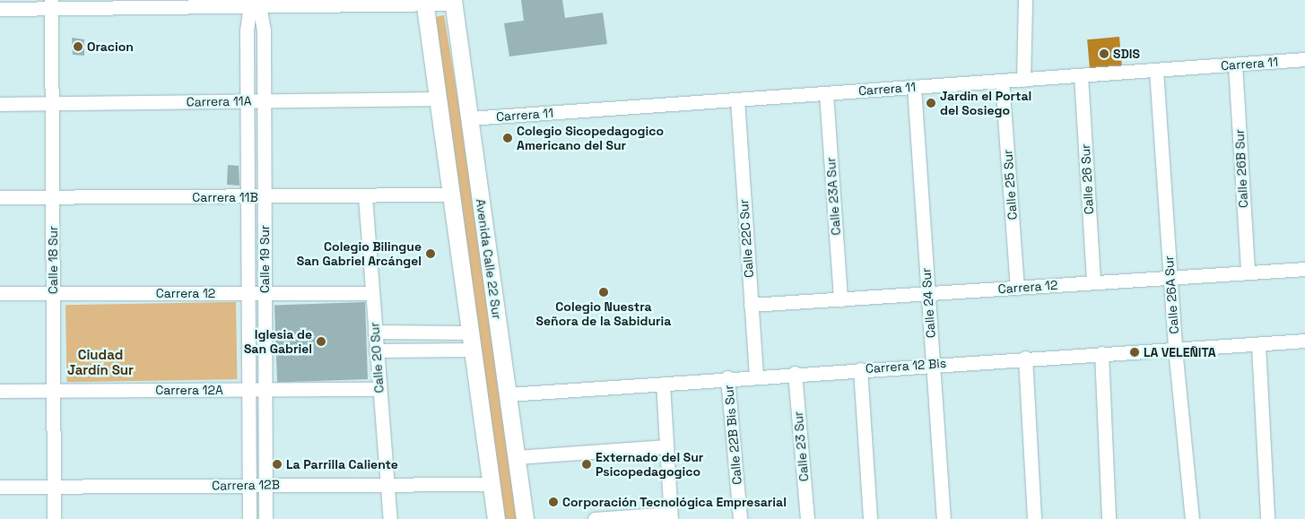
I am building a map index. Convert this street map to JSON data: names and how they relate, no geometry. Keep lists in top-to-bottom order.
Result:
{
  "streets": {
    "main road": ["Avenida Calle 22 Sur"],
    "street": [
      "Carrera 11",
      "Carrera 11A",
      "Calle 26B Sur",
      "Calle 26 Sur",
      "Calle 25 Sur",
      "Calle 23A Sur",
      "Carrera 11B",
      "Calle 22C Sur",
      "Calle 19 Sur",
      "Calle 18 Sur",
      "Carrera 12",
      "Calle 26A Sur",
      "Calle 24 Sur",
      "Calle 20 Sur",
      "Carrera 12 Bis",
      "Carrera 12A",
      "Calle 22B Bis Sur",
      "Calle 23 Sur",
      "Carrera 12B"
    ]
  },
  "crossings": [
    ["Carrera 11", "Calle 26B Sur"],
    ["Carrera 11", "Calle 26 Sur"],
    ["Carrera 11", "Calle 25 Sur"],
    ["Carrera 11", "Calle 23A Sur"],
    ["Carrera 11", "Calle 22C Sur"],
    ["Carrera 11", "Avenida Calle 22 Sur"],
    ["Carrera 11", "Calle 26A Sur"],
    ["Carrera 11", "Calle 24 Sur"],
    ["Carrera 11A", "Calle 19 Sur"],
    ["Carrera 11A", "Calle 18 Sur"],
    ["Calle 26B Sur", "Carrera 12"],
    ["Calle 26 Sur", "Carrera 12"],
    ["Calle 25 Sur", "Carrera 12"],
    ["Calle 23A Sur", "Carrera 12"],
    ["Carrera 11B", "Calle 19 Sur"],
    ["Carrera 11B", "Calle 18 Sur"],
    ["Carrera 11B", "Calle 20 Sur"],
    ["Calle 22C Sur", "Carrera 12"],
    ["Calle 22C Sur", "Carrera 12 Bis"],
    ["Calle 19 Sur", "Carrera 12"],
    ["Calle 19 Sur", "Carrera 12A"],
    ["Calle 19 Sur", "Carrera 12B"],
    ["Avenida Calle 22 Sur", "Carrera 12 Bis"],
    ["Calle 18 Sur", "Carrera 12"],
    ["Calle 18 Sur", "Carrera 12A"],
    ["Calle 18 Sur", "Carrera 12B"],
    ["Carrera 12", "Calle 26A Sur"],
    ["Carrera 12", "Calle 24 Sur"],
    ["Carrera 12", "Calle 20 Sur"],
    ["Calle 26A Sur", "Carrera 12 Bis"],
    ["Calle 24 Sur", "Carrera 12 Bis"],
    ["Calle 20 Sur", "Carrera 12A"],
    ["Calle 20 Sur", "Carrera 12B"],
    ["Carrera 12 Bis", "Calle 22B Bis Sur"],
    ["Carrera 12 Bis", "Calle 23 Sur"]
  ],
  "districts": ["Ciudad Jardín Sur"],
  "places": [
    "Oracion",
    "SDIS",
    "Jardin el Portal del Sosiego",
    "Colegio Sicopedagogico Americano del Sur",
    "Colegio Bilingue San Gabriel Arcángel",
    "Colegio Nuestra Señora de la Sabiduria",
    "Iglesia de San Gabriel",
    "LA VELEÑITA",
    "La Parrilla Caliente",
    "Externado del Sur Psicopedagogico",
    "Corporación Tecnológica Empresarial"
  ]
}
